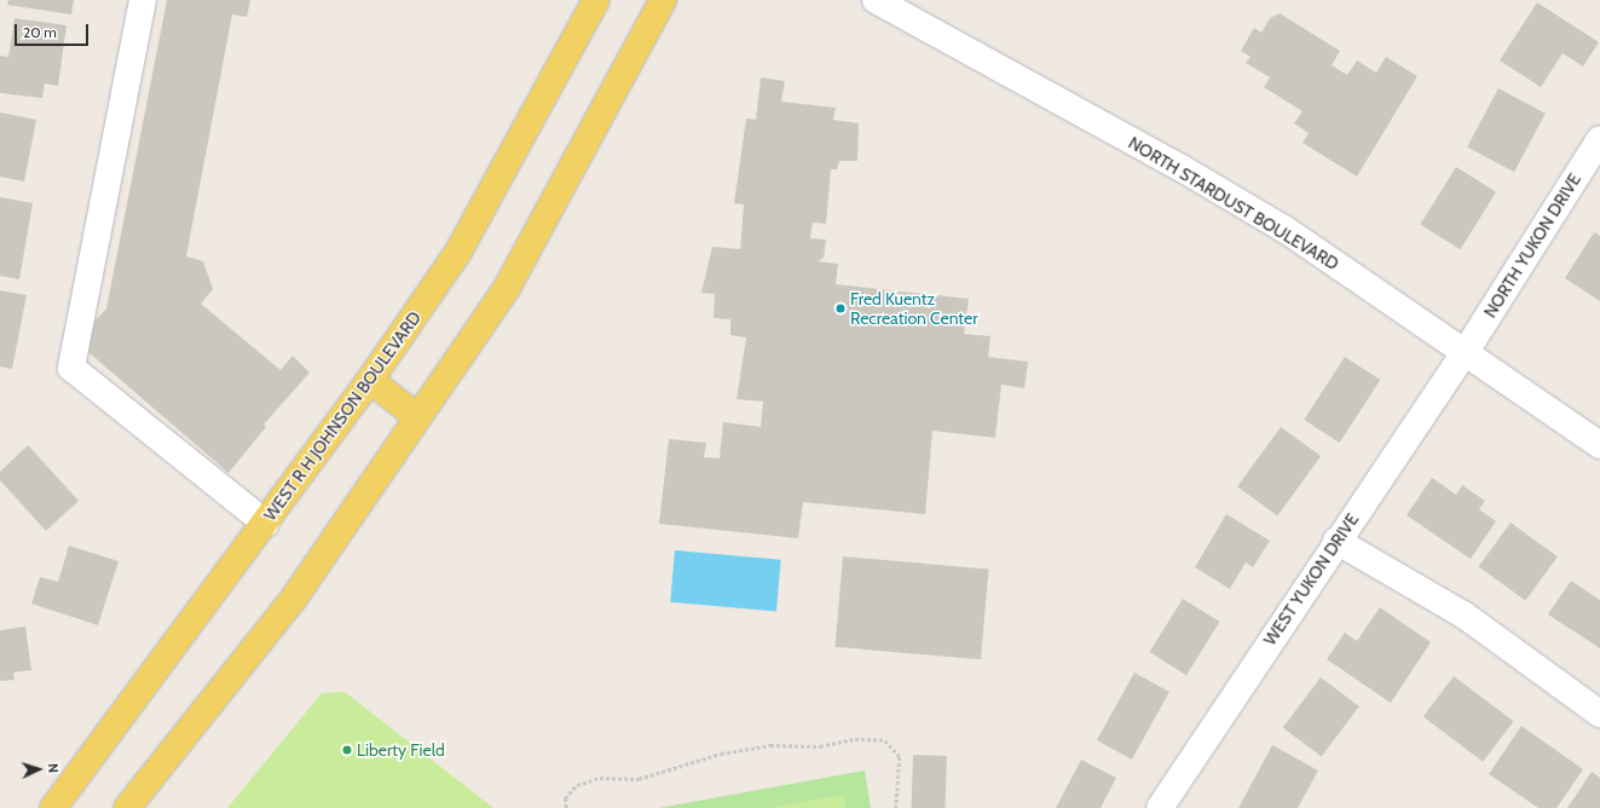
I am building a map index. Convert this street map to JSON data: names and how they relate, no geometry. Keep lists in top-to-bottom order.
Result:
{
  "streets": {
    "main road": ["WEST R H JOHNSON BOULEVARD"],
    "street": ["NORTH STARDUST BOULEVARD", "NORTH YUKON DRIVE", "WEST YUKON DRIVE"]
  },
  "crossings": [
    ["NORTH STARDUST BOULEVARD", "NORTH YUKON DRIVE"],
    ["NORTH STARDUST BOULEVARD", "WEST YUKON DRIVE"],
    ["NORTH YUKON DRIVE", "WEST YUKON DRIVE"]
  ],
  "places": ["Fred Kuentz Recreation Center", "Liberty Field"],
  "scale_bar": "20 m",
  "north": "right"
}
